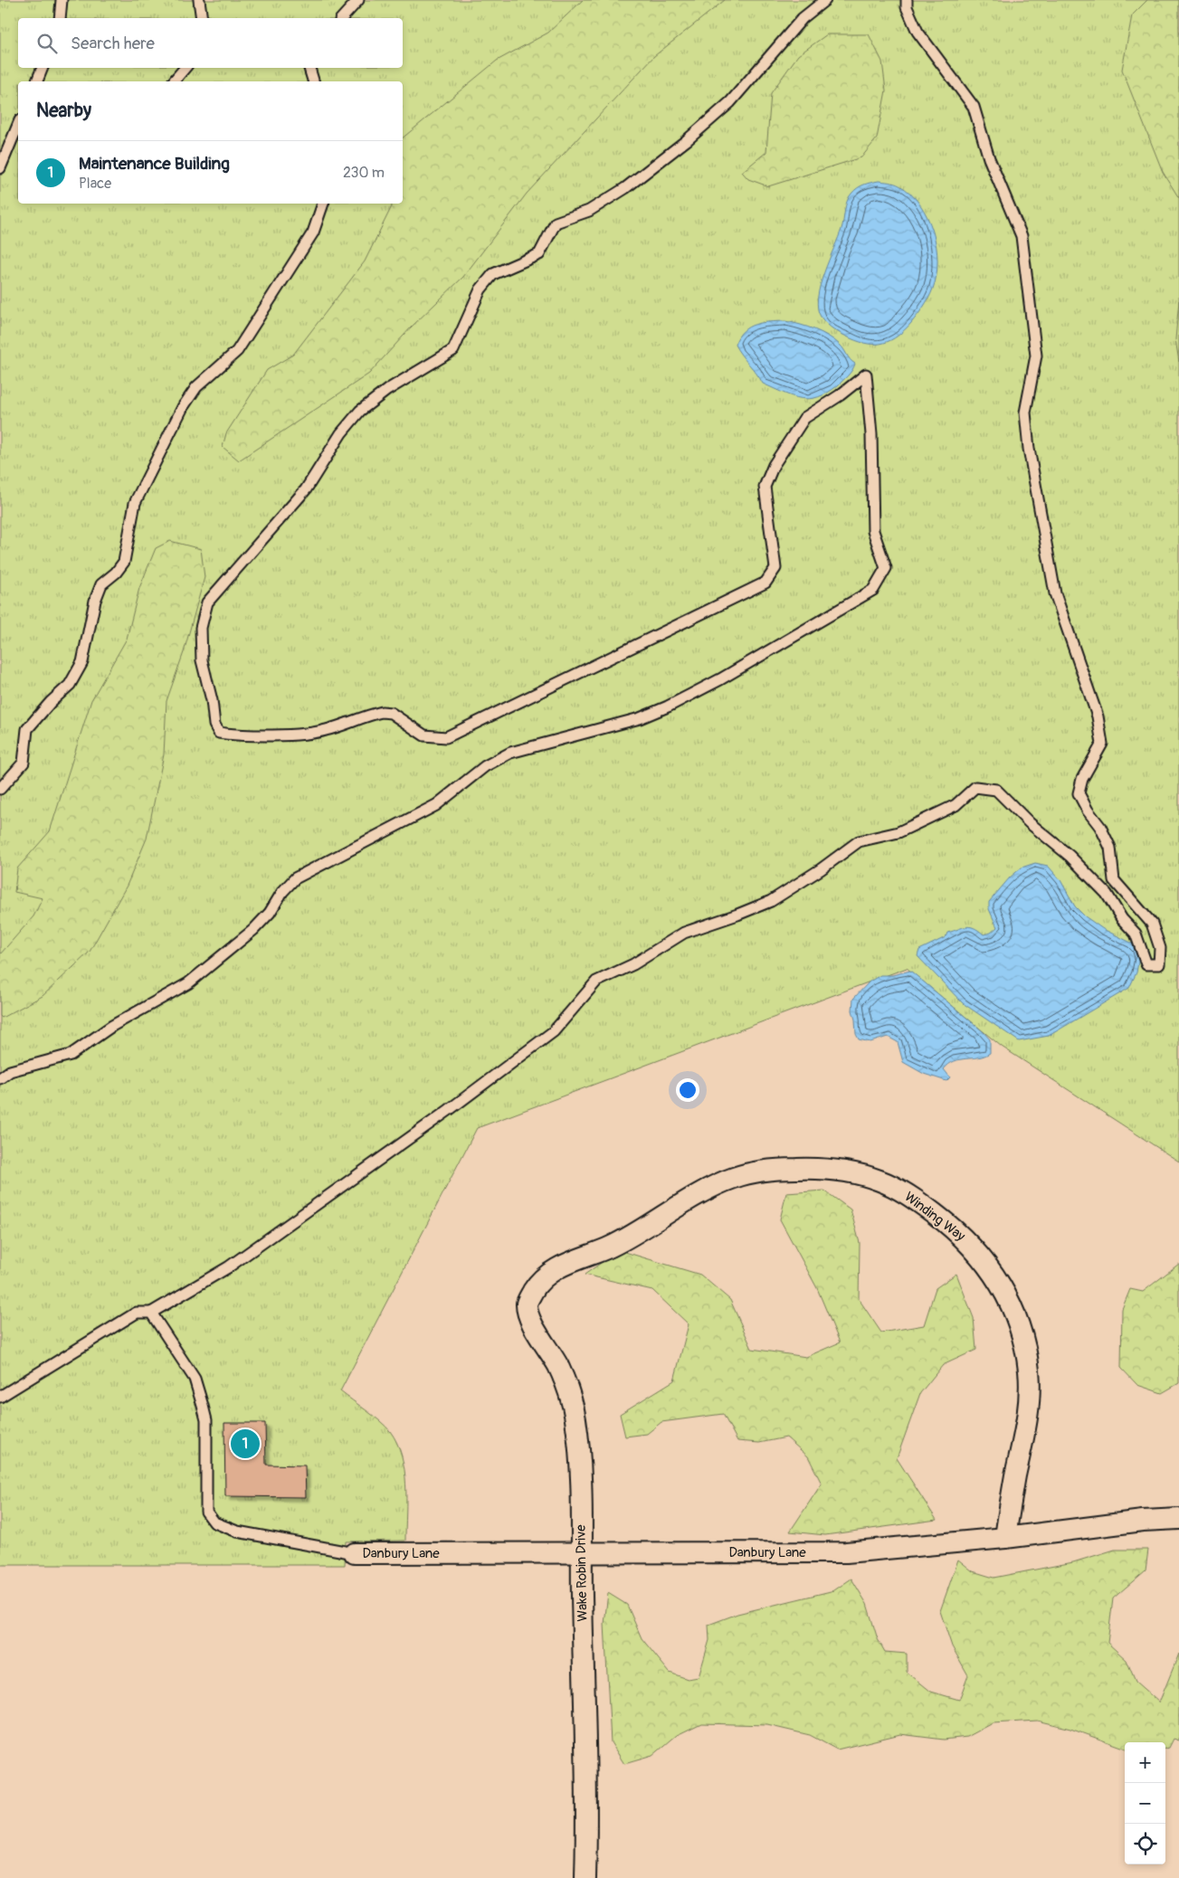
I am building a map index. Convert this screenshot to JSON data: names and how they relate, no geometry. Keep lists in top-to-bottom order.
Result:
{
  "streets": {
    "street": ["Winding Way", "Danbury Lane", "Wake Robin Drive"]
  },
  "crossings": [
    ["Winding Way", "Danbury Lane"],
    ["Winding Way", "Wake Robin Drive"],
    ["Danbury Lane", "Wake Robin Drive"]
  ],
  "page": {
    "search": "Search here",
    "heading": "Nearby",
    "list": [
      {
        "mark": "1",
        "name": "Maintenance Building",
        "note": "Place",
        "value": "230 m"
      }
    ],
    "pins": "1",
    "map_buttons": ["+", "−"]
  }
}
